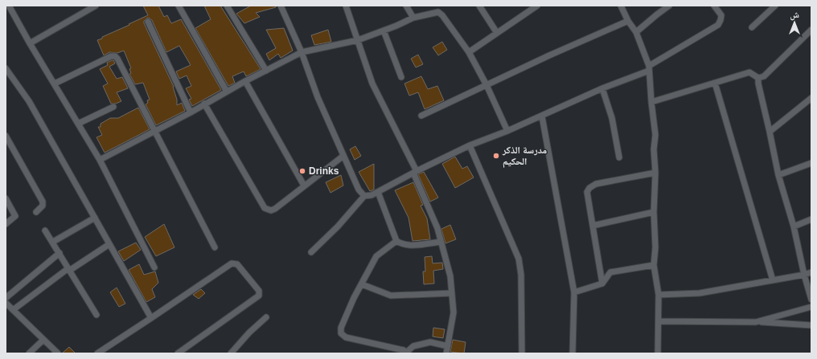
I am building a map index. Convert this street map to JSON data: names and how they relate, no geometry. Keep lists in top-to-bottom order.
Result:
{
  "places": ["مدرسة الذكر الحكيم", "Drinks"],
  "north": "top"
}
